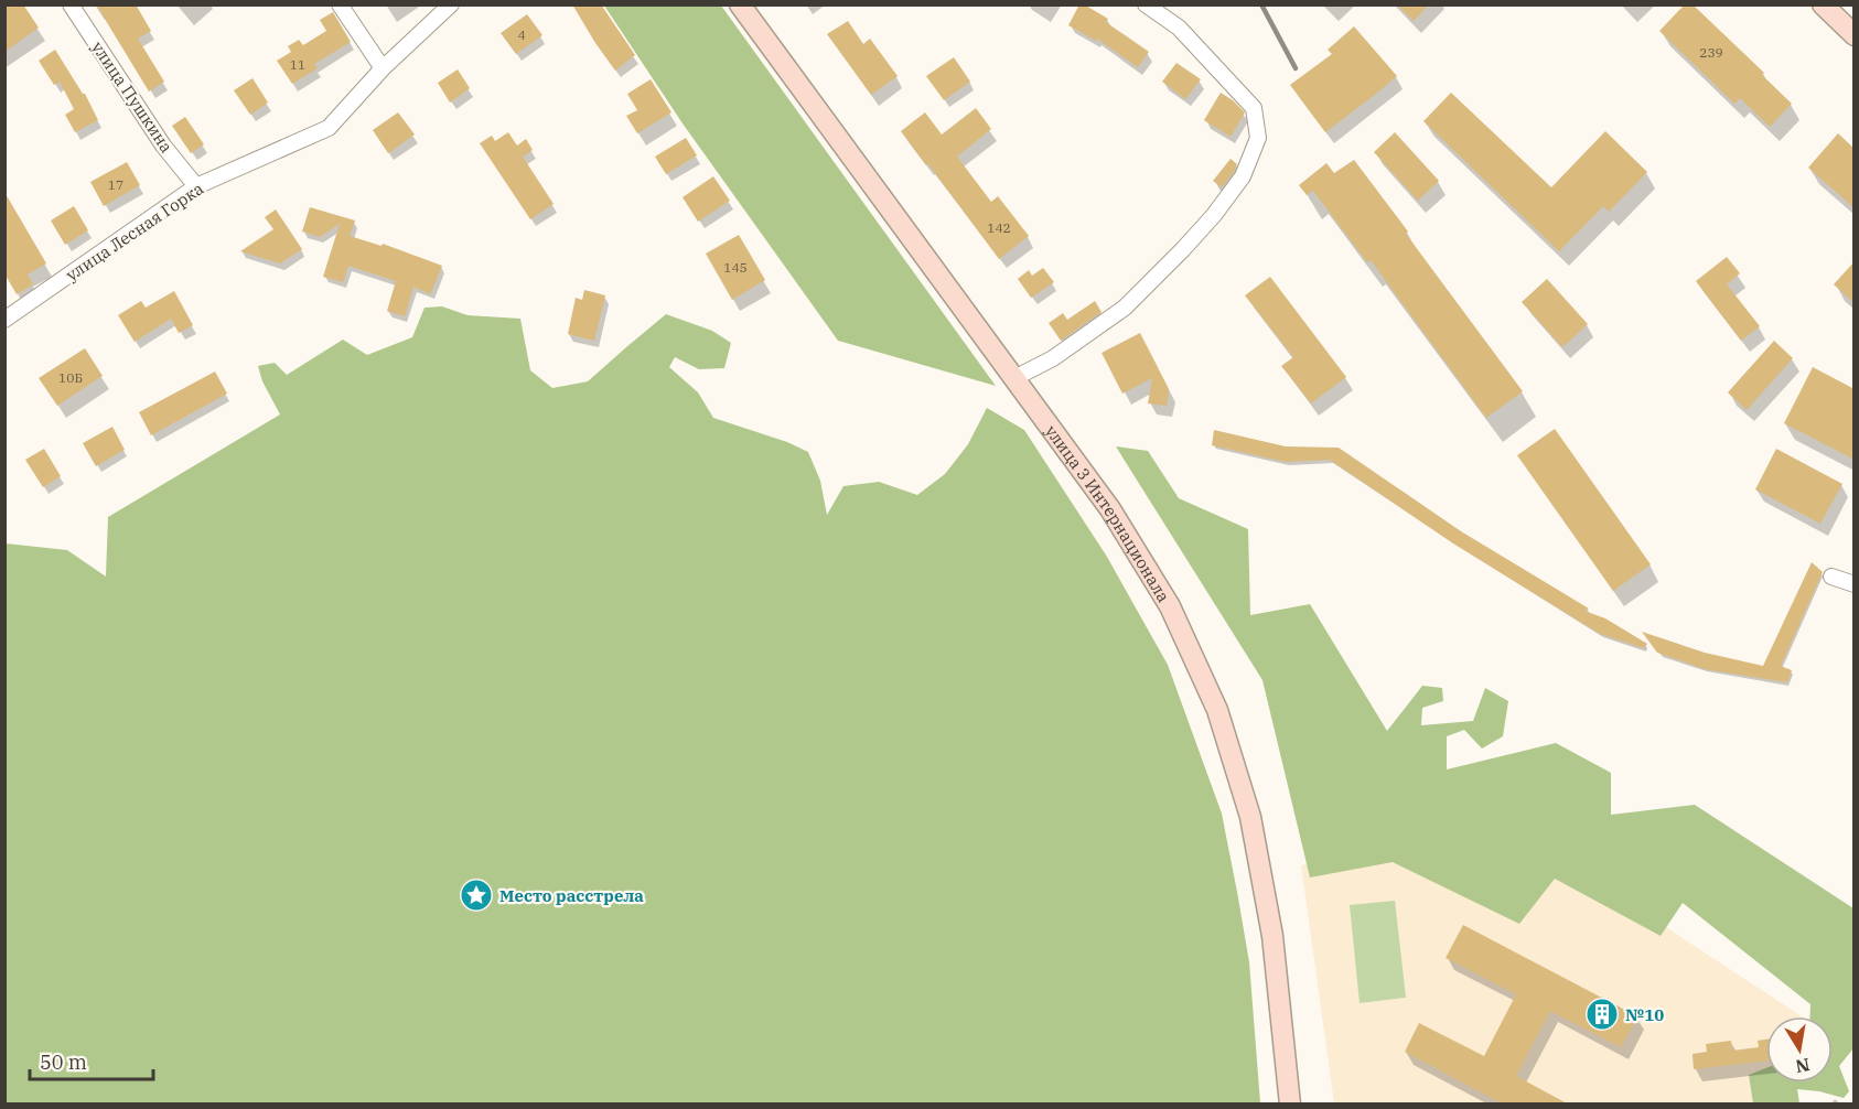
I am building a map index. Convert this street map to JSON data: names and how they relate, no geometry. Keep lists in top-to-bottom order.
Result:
{
  "streets": {
    "main road": ["улица 3 Интернационала"],
    "street": ["улица Пушкина", "улица Лесная Горка"]
  },
  "crossings": [
    ["улица Пушкина", "улица Лесная Горка"]
  ],
  "places": {
    "place": ["Место расстрела"],
    "building": ["№10"]
  },
  "house_numbers": [
    "4",
    "239",
    "11",
    "17",
    "142",
    "145",
    "10Б"
  ],
  "scale_bar": "50 m",
  "north": "bottom"
}
